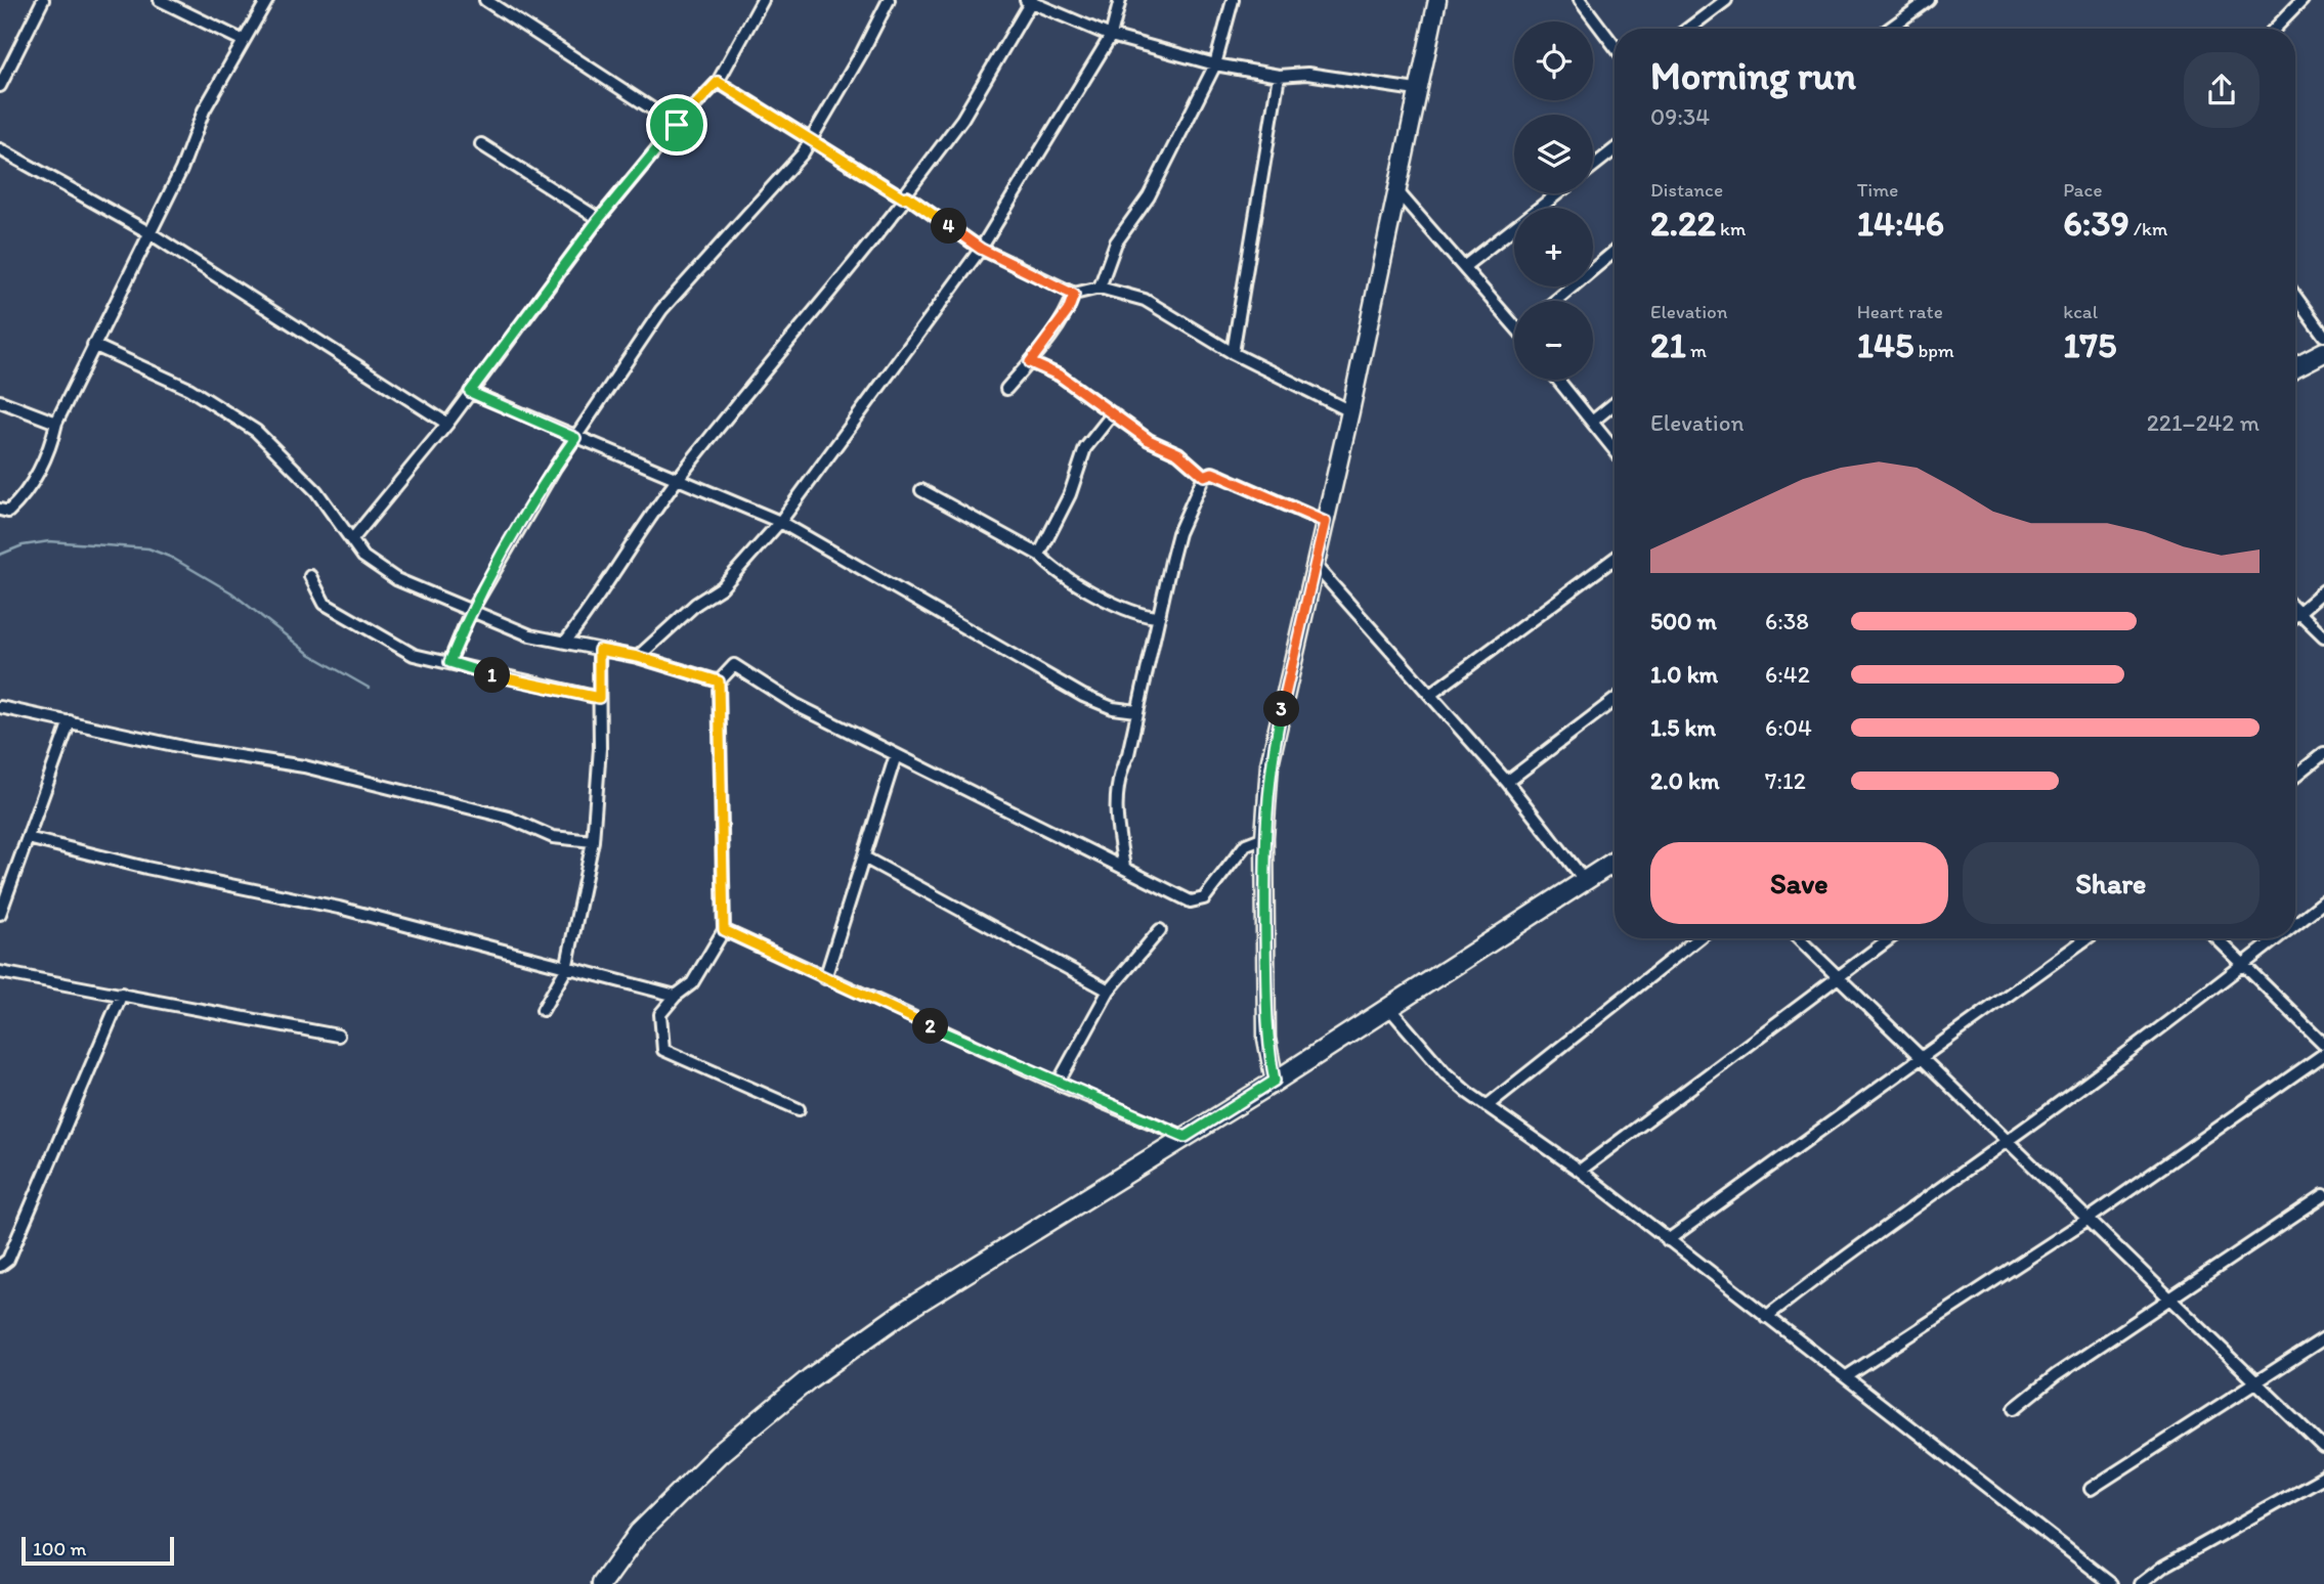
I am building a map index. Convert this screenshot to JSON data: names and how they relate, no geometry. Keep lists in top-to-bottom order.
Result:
{
  "scale_bar": "100 m",
  "page": {
    "map_buttons": ["+", "−"],
    "heading": ["Morning run", "09:34"],
    "stats": [
      ["Distance", "2.22 km"],
      ["Time", "14:46"],
      ["Pace", "6:39 /km"],
      ["Elevation", "21 m"],
      ["Heart rate", "145 bpm"],
      ["kcal", "175"]
    ],
    "pins": [
      "4",
      "1",
      "3",
      "2"
    ],
    "chart": ["Elevation", "221–242 m"],
    "list": [
      {
        "name": "500 m",
        "note": "6:38"
      },
      {
        "name": "1.0 km",
        "note": "6:42"
      },
      {
        "name": "1.5 km",
        "note": "6:04"
      },
      {
        "name": "2.0 km",
        "note": "7:12"
      }
    ],
    "buttons": ["Save", "Share"],
    "scale": "100 m"
  }
}
